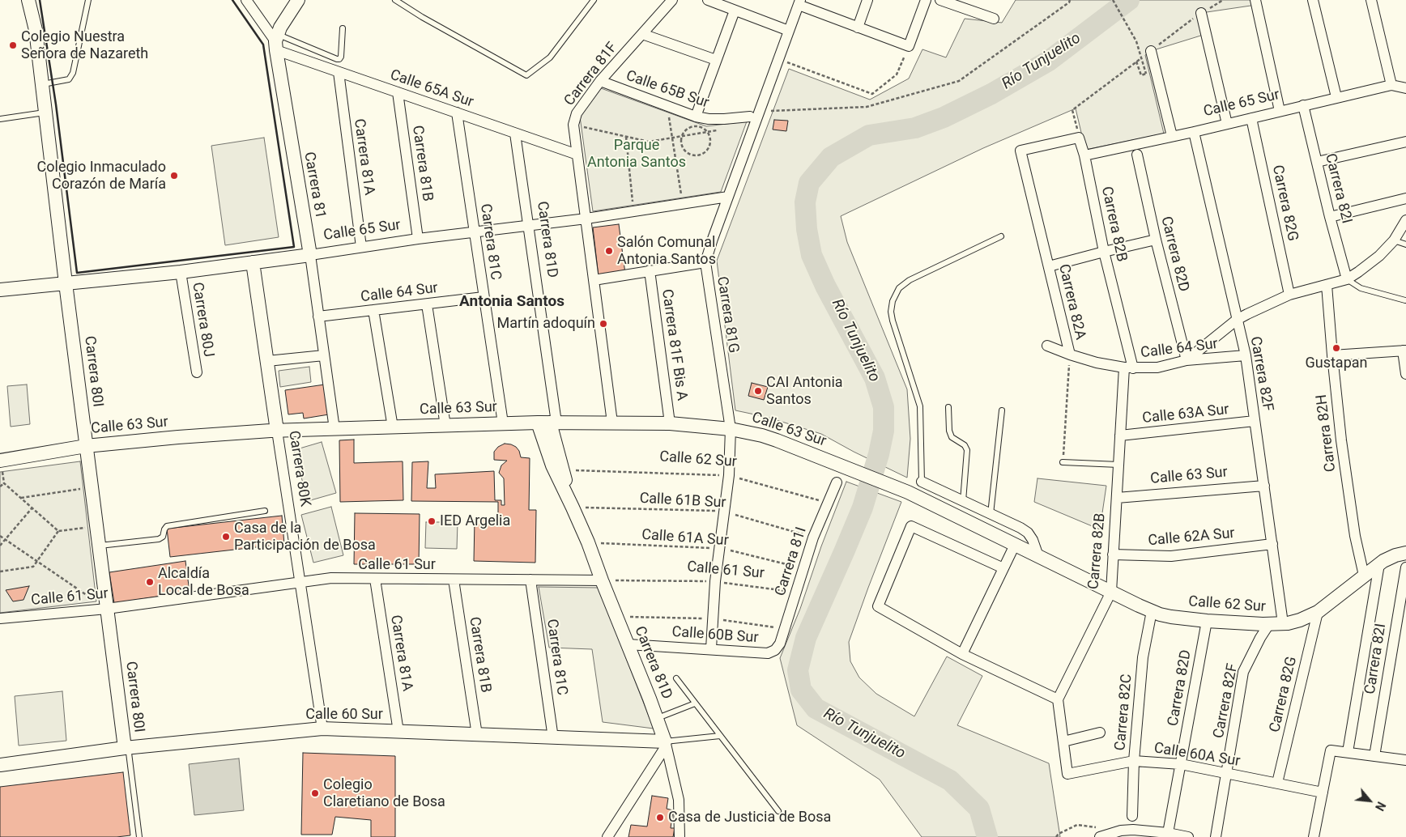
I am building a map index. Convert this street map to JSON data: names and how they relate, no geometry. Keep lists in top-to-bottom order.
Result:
{
  "streets": {
    "street": [
      "Carrera 81F",
      "Calle 65A Sur",
      "Calle 65B Sur",
      "Calle 65 Sur",
      "Carrera 81A",
      "Carrera 81B",
      "Carrera 81",
      "Carrera 82I",
      "Carrera 82G",
      "Carrera 82B",
      "Carrera 81D",
      "Carrera 81C",
      "Carrera 82D",
      "Calle 64 Sur",
      "Carrera 82A",
      "Carrera 81G",
      "Carrera 80J",
      "Carrera 81F Bis A",
      "Carrera 80I",
      "Carrera 82F",
      "Calle 63 Sur",
      "Calle 63A Sur",
      "Carrera 82H",
      "Calle 62 Sur",
      "Carrera 80K",
      "Calle 62A Sur",
      "Carrera 81I",
      "Calle 61 Sur",
      "Calle 60B Sur",
      "Carrera 82C",
      "Calle 60 Sur",
      "Calle 60A Sur"
    ],
    "path": ["Calle 61B Sur", "Calle 61A Sur"]
  },
  "crossings": [
    ["Carrera 81F", "Calle 65A Sur"],
    ["Carrera 81F", "Calle 65B Sur"],
    ["Carrera 81F", "Calle 65 Sur"],
    ["Carrera 81F", "Calle 63 Sur"],
    ["Calle 65A Sur", "Carrera 81A"],
    ["Calle 65A Sur", "Carrera 81B"],
    ["Calle 65A Sur", "Carrera 81"],
    ["Calle 65A Sur", "Carrera 81D"],
    ["Calle 65A Sur", "Carrera 81C"],
    ["Calle 65B Sur", "Carrera 81G"],
    ["Calle 65 Sur", "Carrera 81A"],
    ["Calle 65 Sur", "Carrera 81B"],
    ["Calle 65 Sur", "Carrera 81"],
    ["Calle 65 Sur", "Carrera 82I"],
    ["Calle 65 Sur", "Carrera 82G"],
    ["Calle 65 Sur", "Carrera 82B"],
    ["Calle 65 Sur", "Carrera 81D"],
    ["Calle 65 Sur", "Carrera 81C"],
    ["Calle 65 Sur", "Carrera 81G"],
    ["Calle 65 Sur", "Carrera 80J"],
    ["Calle 65 Sur", "Carrera 80I"],
    ["Calle 65 Sur", "Carrera 82F"],
    ["Calle 65 Sur", "Carrera 80K"],
    ["Carrera 81A", "Calle 61 Sur"],
    ["Carrera 81A", "Calle 60 Sur"],
    ["Carrera 81B", "Calle 61 Sur"],
    ["Carrera 81B", "Calle 60 Sur"],
    ["Carrera 81", "Calle 64 Sur"],
    ["Carrera 81", "Calle 63 Sur"],
    ["Carrera 82G", "Calle 62 Sur"],
    ["Carrera 82G", "Calle 60A Sur"],
    ["Carrera 82B", "Calle 64 Sur"],
    ["Carrera 82B", "Carrera 82A"],
    ["Carrera 82B", "Calle 63 Sur"],
    ["Carrera 82B", "Calle 63A Sur"],
    ["Carrera 82B", "Calle 62 Sur"],
    ["Carrera 82B", "Calle 62A Sur"],
    ["Carrera 81D", "Calle 63 Sur"],
    ["Carrera 81D", "Calle 62 Sur"],
    ["Carrera 81D", "Calle 61B Sur"],
    ["Carrera 81D", "Calle 61A Sur"],
    ["Carrera 81D", "Calle 61 Sur"],
    ["Carrera 81D", "Calle 60B Sur"],
    ["Carrera 81D", "Calle 60 Sur"],
    ["Carrera 81C", "Calle 64 Sur"],
    ["Carrera 81C", "Calle 63 Sur"],
    ["Carrera 81C", "Calle 61 Sur"],
    ["Carrera 81C", "Calle 60 Sur"],
    ["Carrera 82D", "Calle 64 Sur"],
    ["Carrera 82D", "Calle 62 Sur"],
    ["Carrera 82D", "Calle 60A Sur"],
    ["Calle 64 Sur", "Carrera 82A"],
    ["Calle 64 Sur", "Carrera 82F"],
    ["Carrera 81G", "Calle 63 Sur"],
    ["Carrera 81G", "Calle 62 Sur"],
    ["Carrera 81G", "Calle 61B Sur"],
    ["Carrera 81G", "Calle 61A Sur"],
    ["Carrera 81G", "Calle 61 Sur"],
    ["Carrera 81G", "Calle 60B Sur"],
    ["Carrera 81F Bis A", "Calle 63 Sur"],
    ["Carrera 80I", "Calle 63 Sur"],
    ["Carrera 80I", "Calle 61 Sur"],
    ["Carrera 80I", "Calle 60 Sur"],
    ["Carrera 82F", "Calle 63 Sur"],
    ["Carrera 82F", "Calle 63A Sur"],
    ["Carrera 82F", "Calle 62 Sur"],
    ["Carrera 82F", "Calle 62A Sur"],
    ["Carrera 82F", "Calle 60A Sur"],
    ["Calle 63 Sur", "Calle 62 Sur"],
    ["Calle 63 Sur", "Carrera 80K"],
    ["Carrera 82H", "Calle 62 Sur"],
    ["Calle 62 Sur", "Carrera 81I"],
    ["Calle 62 Sur", "Carrera 82C"],
    ["Carrera 80K", "Calle 61 Sur"],
    ["Carrera 80K", "Calle 60 Sur"],
    ["Calle 61B Sur", "Carrera 81I"],
    ["Calle 61A Sur", "Carrera 81I"],
    ["Carrera 81I", "Calle 61 Sur"],
    ["Carrera 81I", "Calle 60B Sur"],
    ["Carrera 82C", "Calle 60A Sur"]
  ],
  "districts": ["Antonia Santos"],
  "water": ["Río Tunjuelito"],
  "parks": ["Parque Antonia Santos"],
  "places": [
    "Colegio Nuestra Señora de Nazareth",
    "Colegio Inmaculado Corazón de María",
    "Salón Comunal Antonia Santos",
    "Martín adoquín",
    "Gustapan",
    "CAI Antonia Santos",
    "IED Argelia",
    "Casa de la Participación de Bosa",
    "Alcaldía Local de Bosa",
    "Colegio Claretiano de Bosa",
    "Casa de Justicia de Bosa"
  ],
  "north": "bottom right"
}
